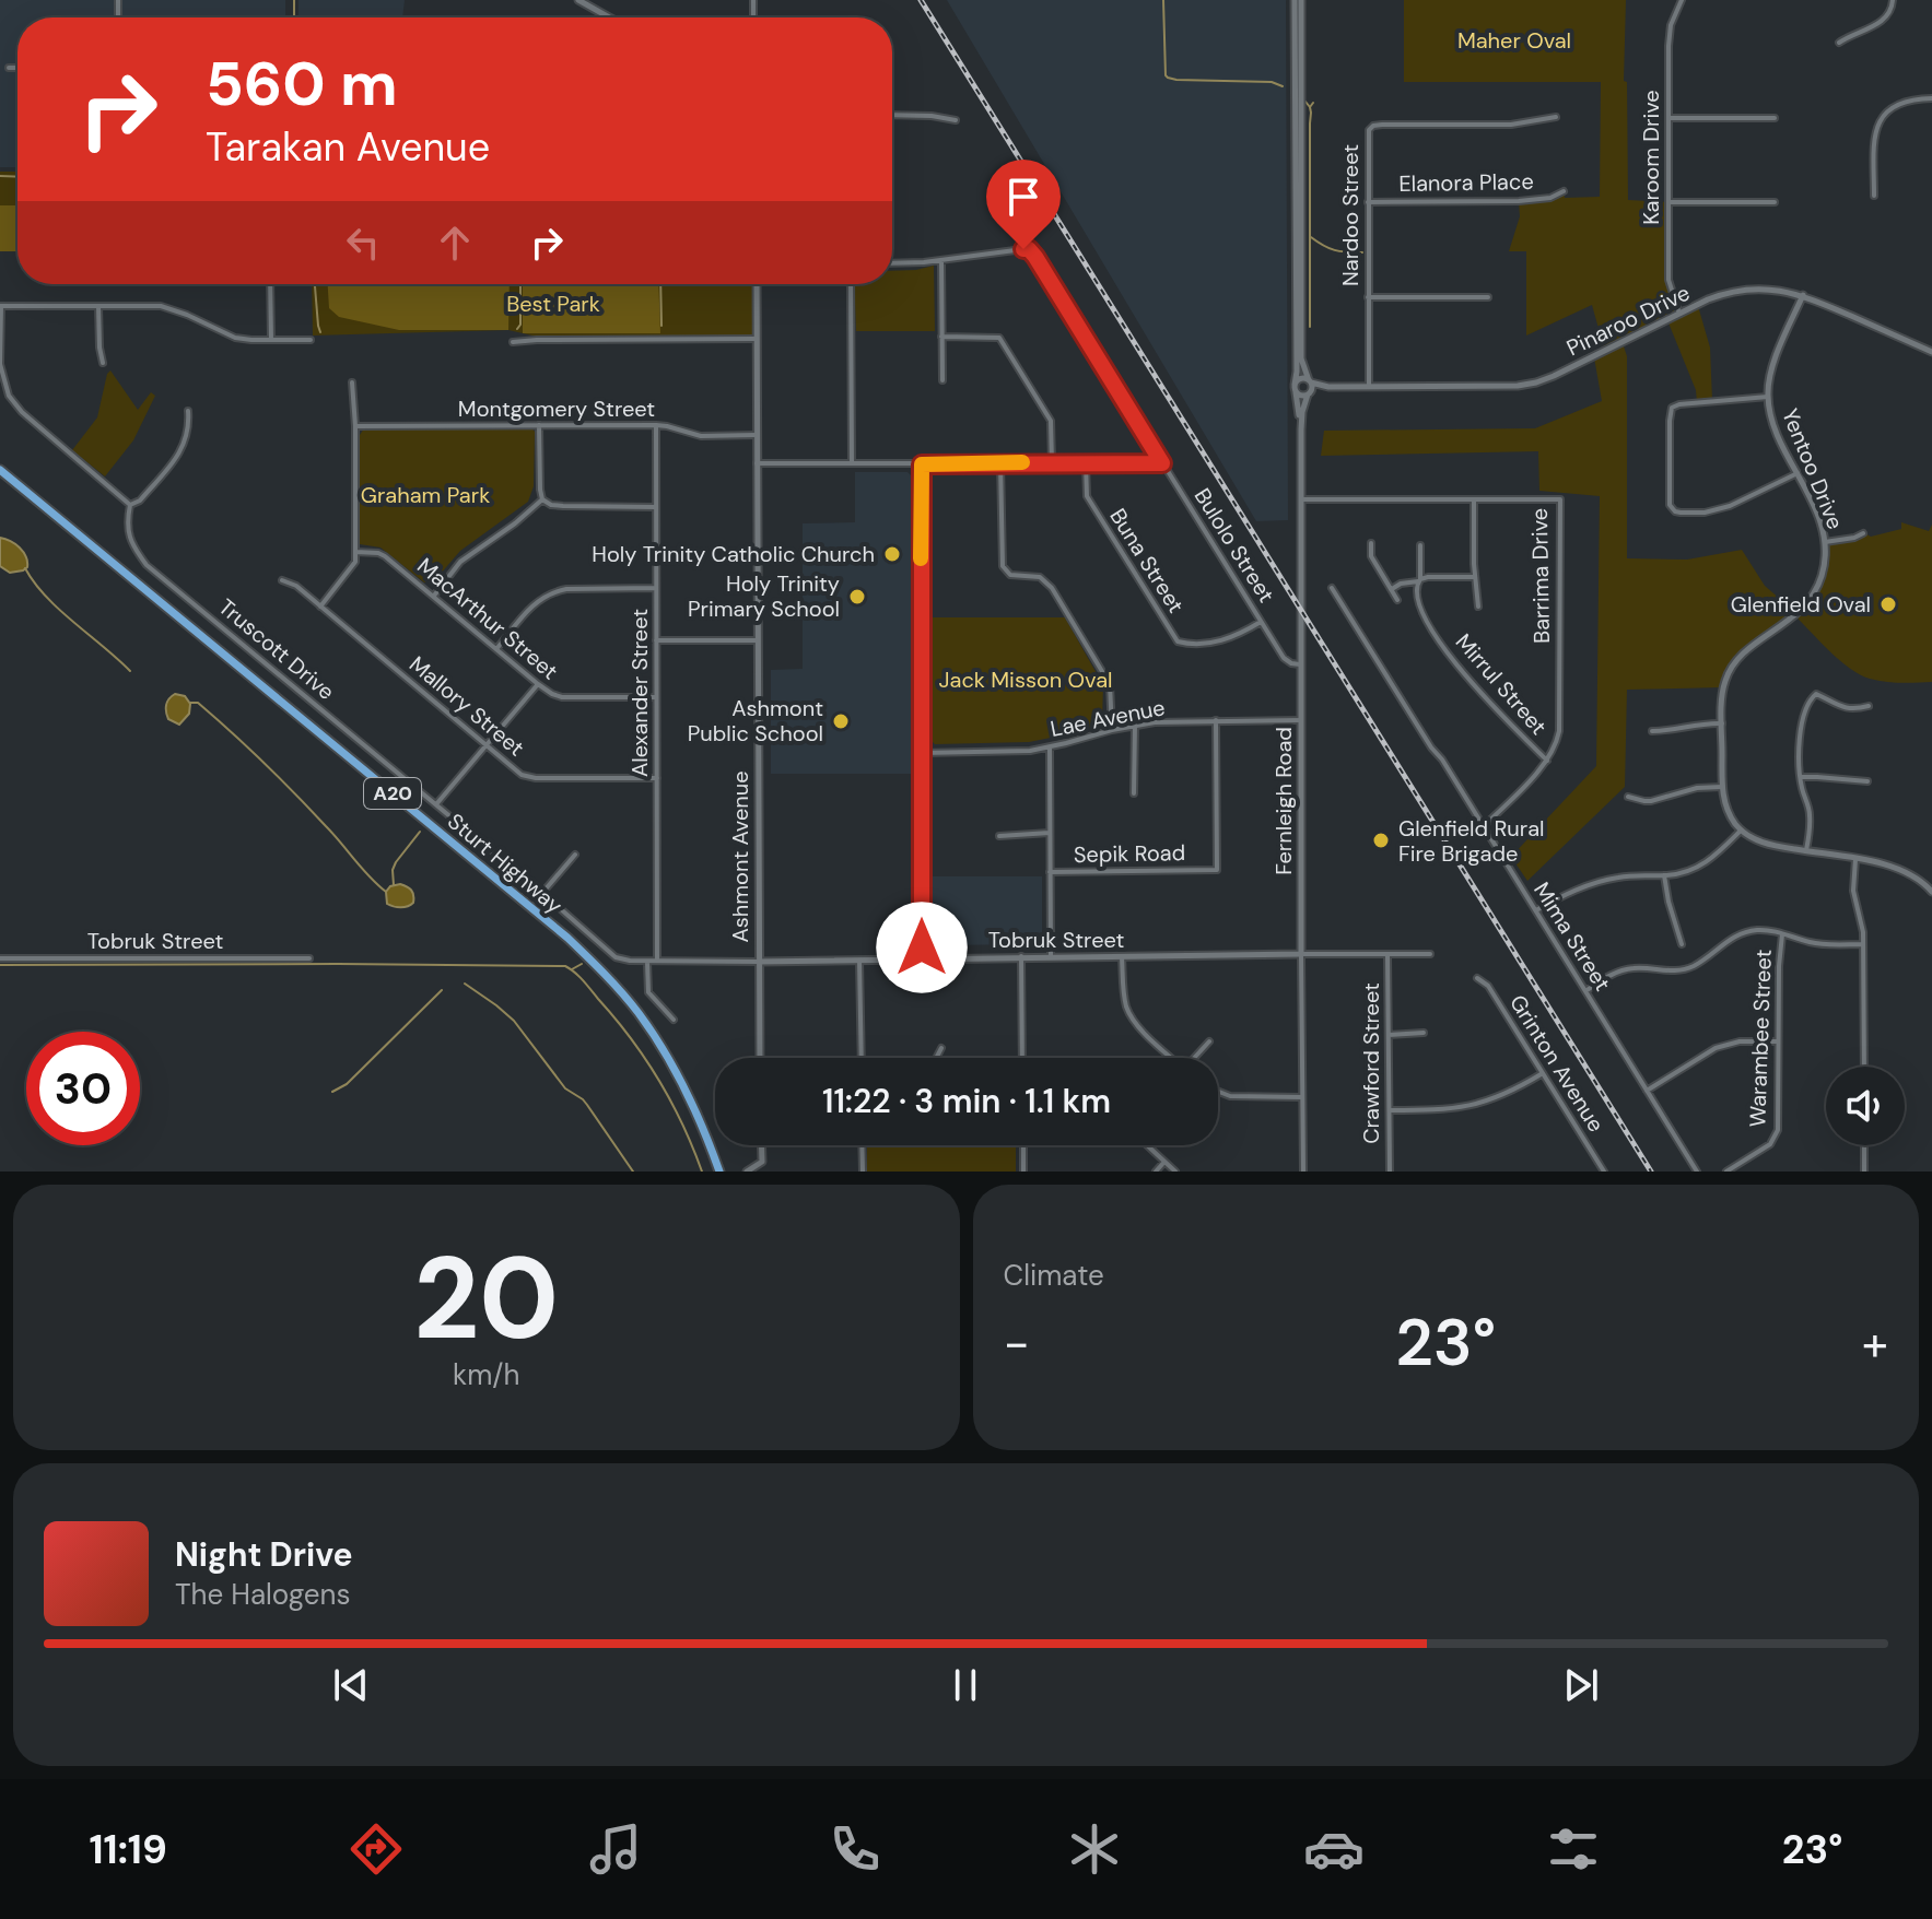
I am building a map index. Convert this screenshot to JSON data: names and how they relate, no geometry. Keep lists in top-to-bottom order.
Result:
{
  "streets": {
    "highway": ["A20", "Sturt Highway"],
    "street": [
      "Karoom Drive",
      "Elanora Place",
      "Nardoo Street",
      "Pinaroo Drive",
      "Montgomery Street",
      "Yentoo Drive",
      "Bulolo Street",
      "Buna Street",
      "Barrima Drive",
      "MacArthur Street",
      "Truscott Drive",
      "Mirrul Street",
      "Alexander Street",
      "Mallory Street",
      "Lae Avenue",
      "Fernleigh Road",
      "Sepik Road",
      "Ashmont Avenue",
      "Mima Street",
      "Tobruk Street",
      "Warambee Street",
      "Crawford Street",
      "Grinton Avenue"
    ]
  },
  "crossings": [
    ["Karoom Drive", "Pinaroo Drive"],
    ["Elanora Place", "Nardoo Street"],
    ["Nardoo Street", "Pinaroo Drive"],
    ["Pinaroo Drive", "Yentoo Drive"],
    ["Pinaroo Drive", "Fernleigh Road"],
    ["Montgomery Street", "Alexander Street"],
    ["Montgomery Street", "Ashmont Avenue"],
    ["Bulolo Street", "Buna Street"],
    ["Bulolo Street", "Fernleigh Road"],
    ["Barrima Drive", "Mirrul Street"],
    ["Barrima Drive", "Fernleigh Road"],
    ["Barrima Drive", "Mima Street"],
    ["MacArthur Street", "Alexander Street"],
    ["Truscott Drive", "Tobruk Street"],
    ["Alexander Street", "Mallory Street"],
    ["Alexander Street", "Tobruk Street"],
    ["Lae Avenue", "Fernleigh Road"],
    ["Lae Avenue", "Sepik Road"],
    ["Fernleigh Road", "Tobruk Street"],
    ["Ashmont Avenue", "Tobruk Street"],
    ["Tobruk Street", "Crawford Street"]
  ],
  "parks": [
    "Maher Oval",
    "Best Park",
    "Graham Park",
    "Jack Misson Oval"
  ],
  "places": [
    "Holy Trinity Catholic Church",
    "Holy Trinity Primary School",
    "Glenfield Oval",
    "Ashmont Public School",
    "Glenfield Rural Fire Brigade"
  ],
  "page": {
    "turn": ["560 m", "Tarakan Avenue"],
    "limit": "30",
    "trip": "11:22 · 3 min · 1.1 km",
    "tile": [
      ["20", "km/h"],
      "Climate"
    ],
    "heat": ["−", "23°", "+"],
    "song": ["Night Drive", "The Halogens"],
    "tabs": ["11:19", "23°"]
  }
}
